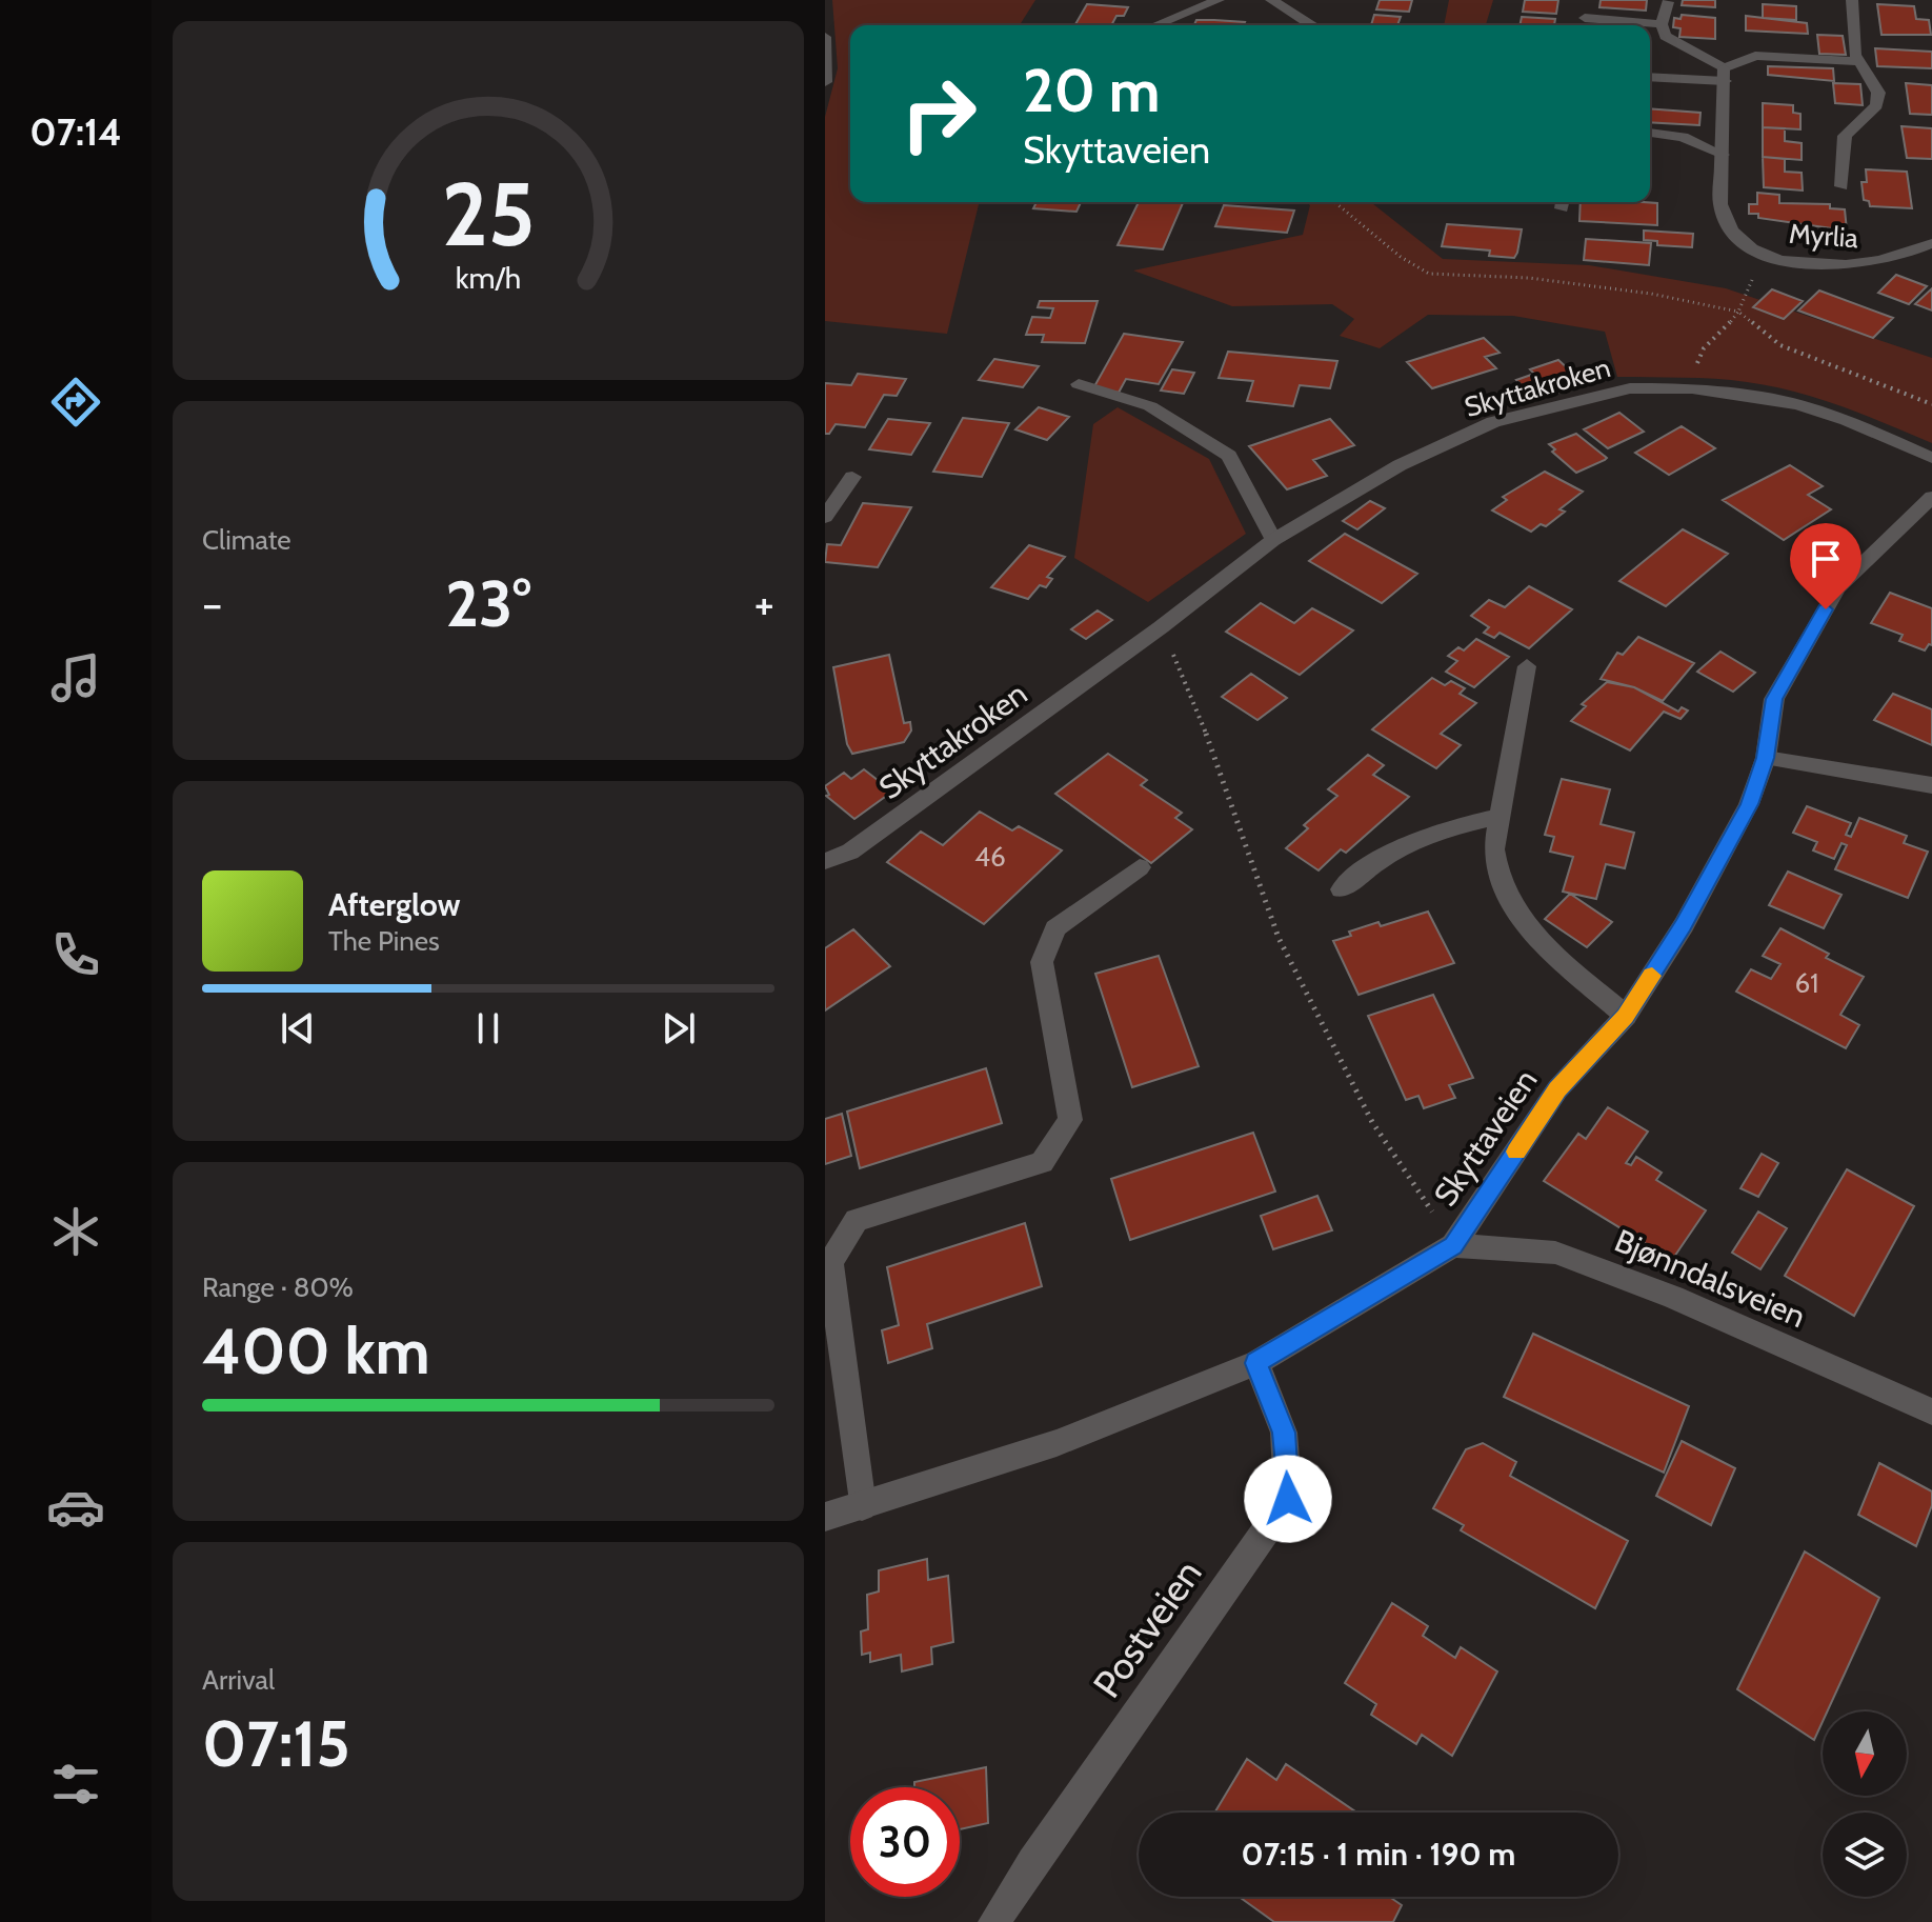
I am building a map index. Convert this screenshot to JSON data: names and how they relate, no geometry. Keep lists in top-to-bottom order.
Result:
{
  "streets": {
    "street": [
      "Myrlia",
      "Skyttakroken",
      "Skyttaveien",
      "Bjønndalsveien",
      "Postveien"
    ]
  },
  "crossings": [
    ["Skyttaveien", "Bjønndalsveien"],
    ["Skyttaveien", "Postveien"]
  ],
  "house_numbers": ["46", "61"],
  "north": "bottom",
  "page": {
    "tabs": "07:14",
    "turn": ["20 m", "Skyttaveien"],
    "tile": [
      "Climate",
      ["Range · 80%", "400 km"],
      ["Arrival", "07:15"]
    ],
    "heat": ["−", "23°", "+"],
    "song": ["Afterglow", "The Pines"],
    "limit": "30",
    "trip": "07:15 · 1 min · 190 m",
    "gauge": ["25", "km/h"]
  }
}
